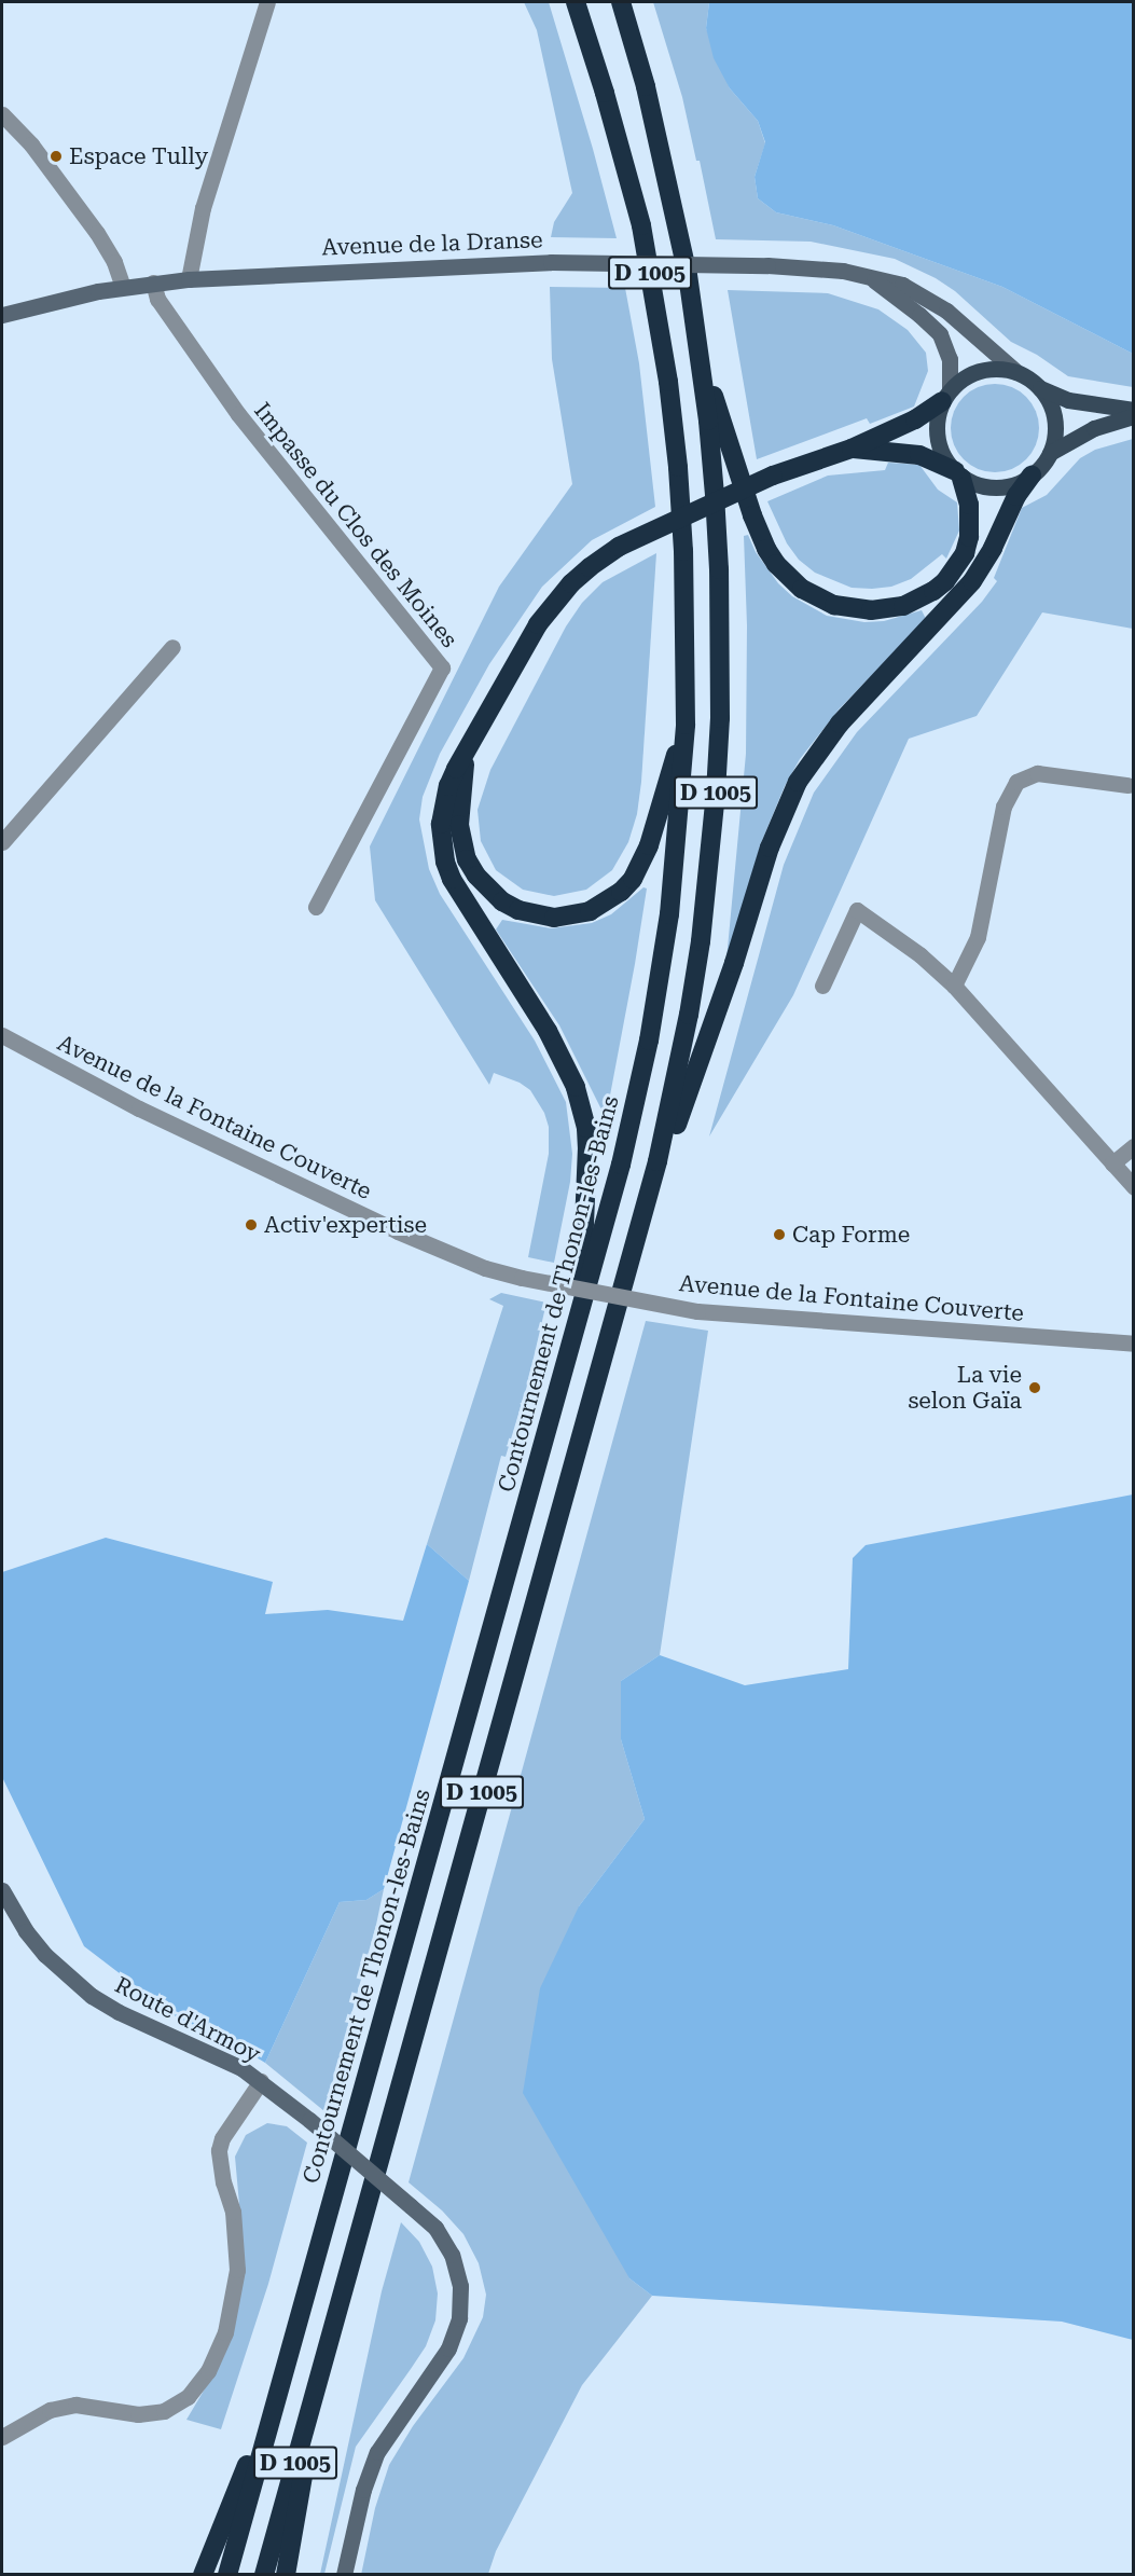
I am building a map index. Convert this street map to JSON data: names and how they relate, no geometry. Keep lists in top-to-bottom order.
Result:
{
  "streets": {
    "highway": ["D 1005", "Contournement de Thonon-les-Bains"],
    "main road": ["Avenue de la Dranse", "Route d'Armoy"],
    "street": ["Impasse du Clos des Moines", "Avenue de la Fontaine Couverte"]
  },
  "crossings": [
    ["Avenue de la Dranse", "Impasse du Clos des Moines"],
    ["D 1005", "Contournement de Thonon-les-Bains"]
  ],
  "places": [
    "Espace Tully",
    "Activ'expertise",
    "Cap Forme",
    "La vie selon Gaïa"
  ]
}
